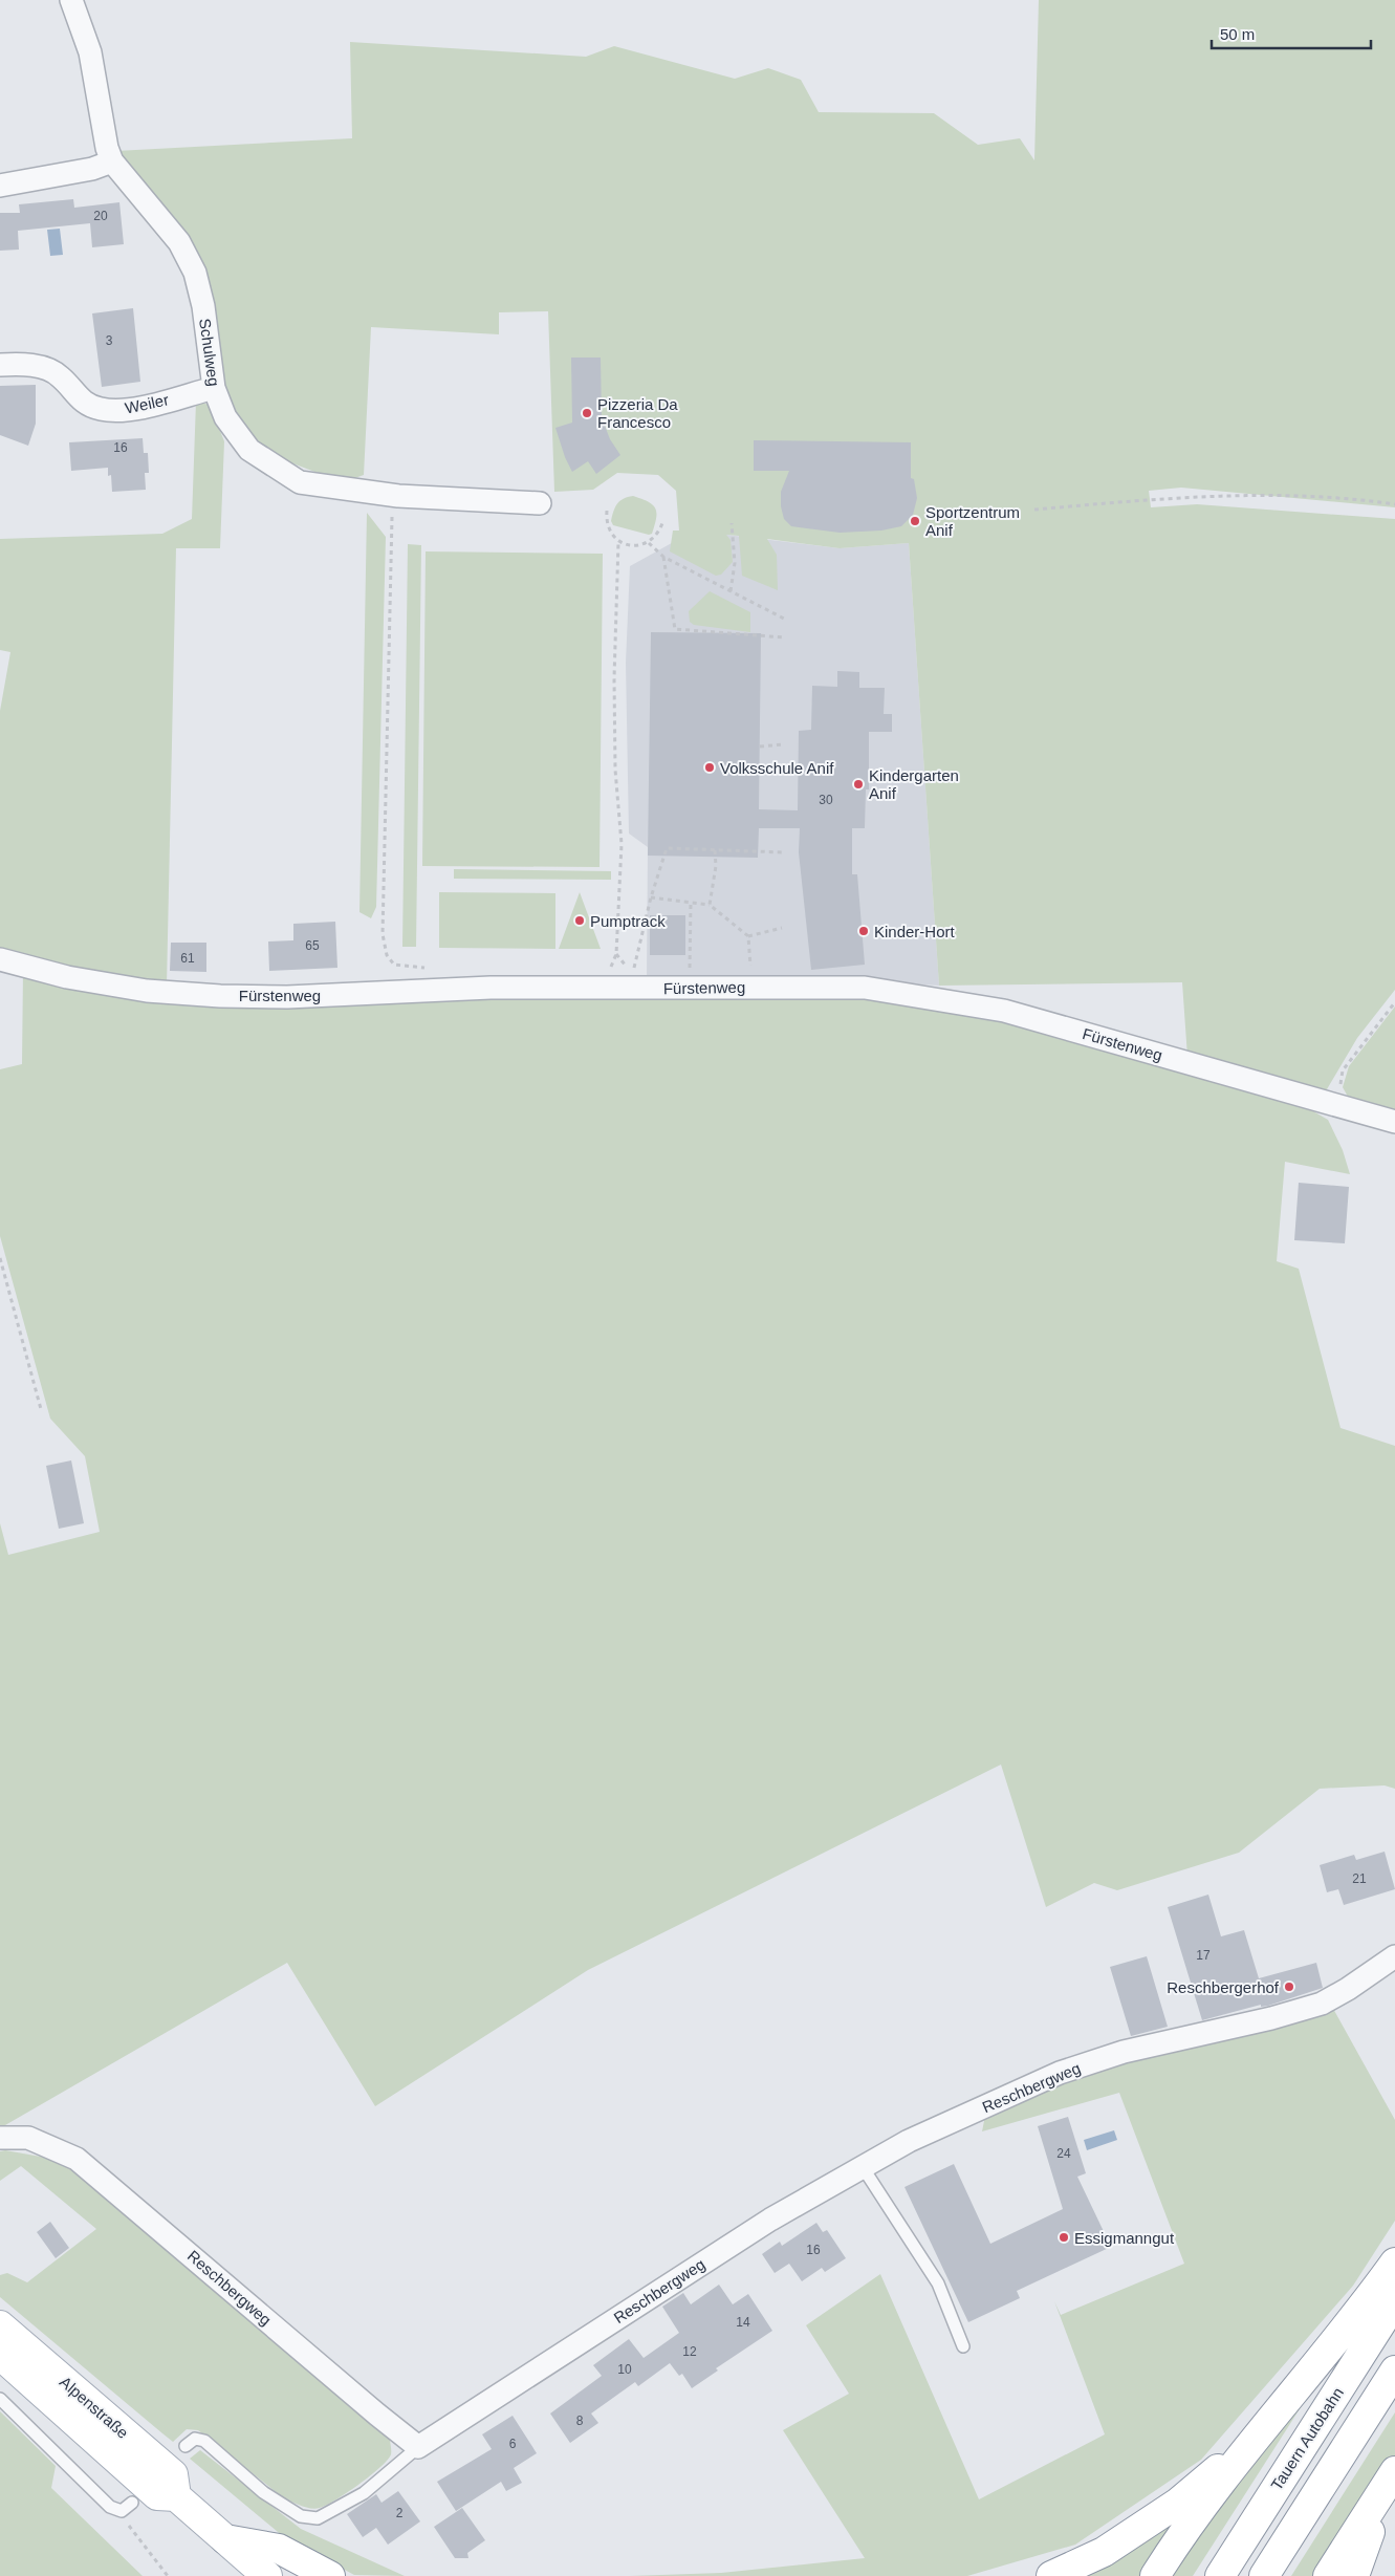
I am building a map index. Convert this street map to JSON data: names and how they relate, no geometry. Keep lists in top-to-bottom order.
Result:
{
  "streets": {
    "main road": ["Alpenstraße", "Tauern Autobahn"],
    "street": [
      "Schulweg",
      "Weiler",
      "Fürstenweg",
      "Reschbergweg"
    ]
  },
  "crossings": [
    ["Schulweg", "Weiler"]
  ],
  "places": [
    "Pizzeria Da Francesco",
    "Sportzentrum Anif",
    "Volksschule Anif",
    "Kindergarten Anif",
    "Pumptrack",
    "Kinder-Hort",
    "Reschbergerhof",
    "Essigmanngut"
  ],
  "house_numbers": [
    "20",
    "3",
    "16",
    "30",
    "65",
    "61",
    "21",
    "17",
    "24",
    "16",
    "14",
    "12",
    "10",
    "8",
    "6",
    "2"
  ],
  "scale_bar": "50 m"
}
